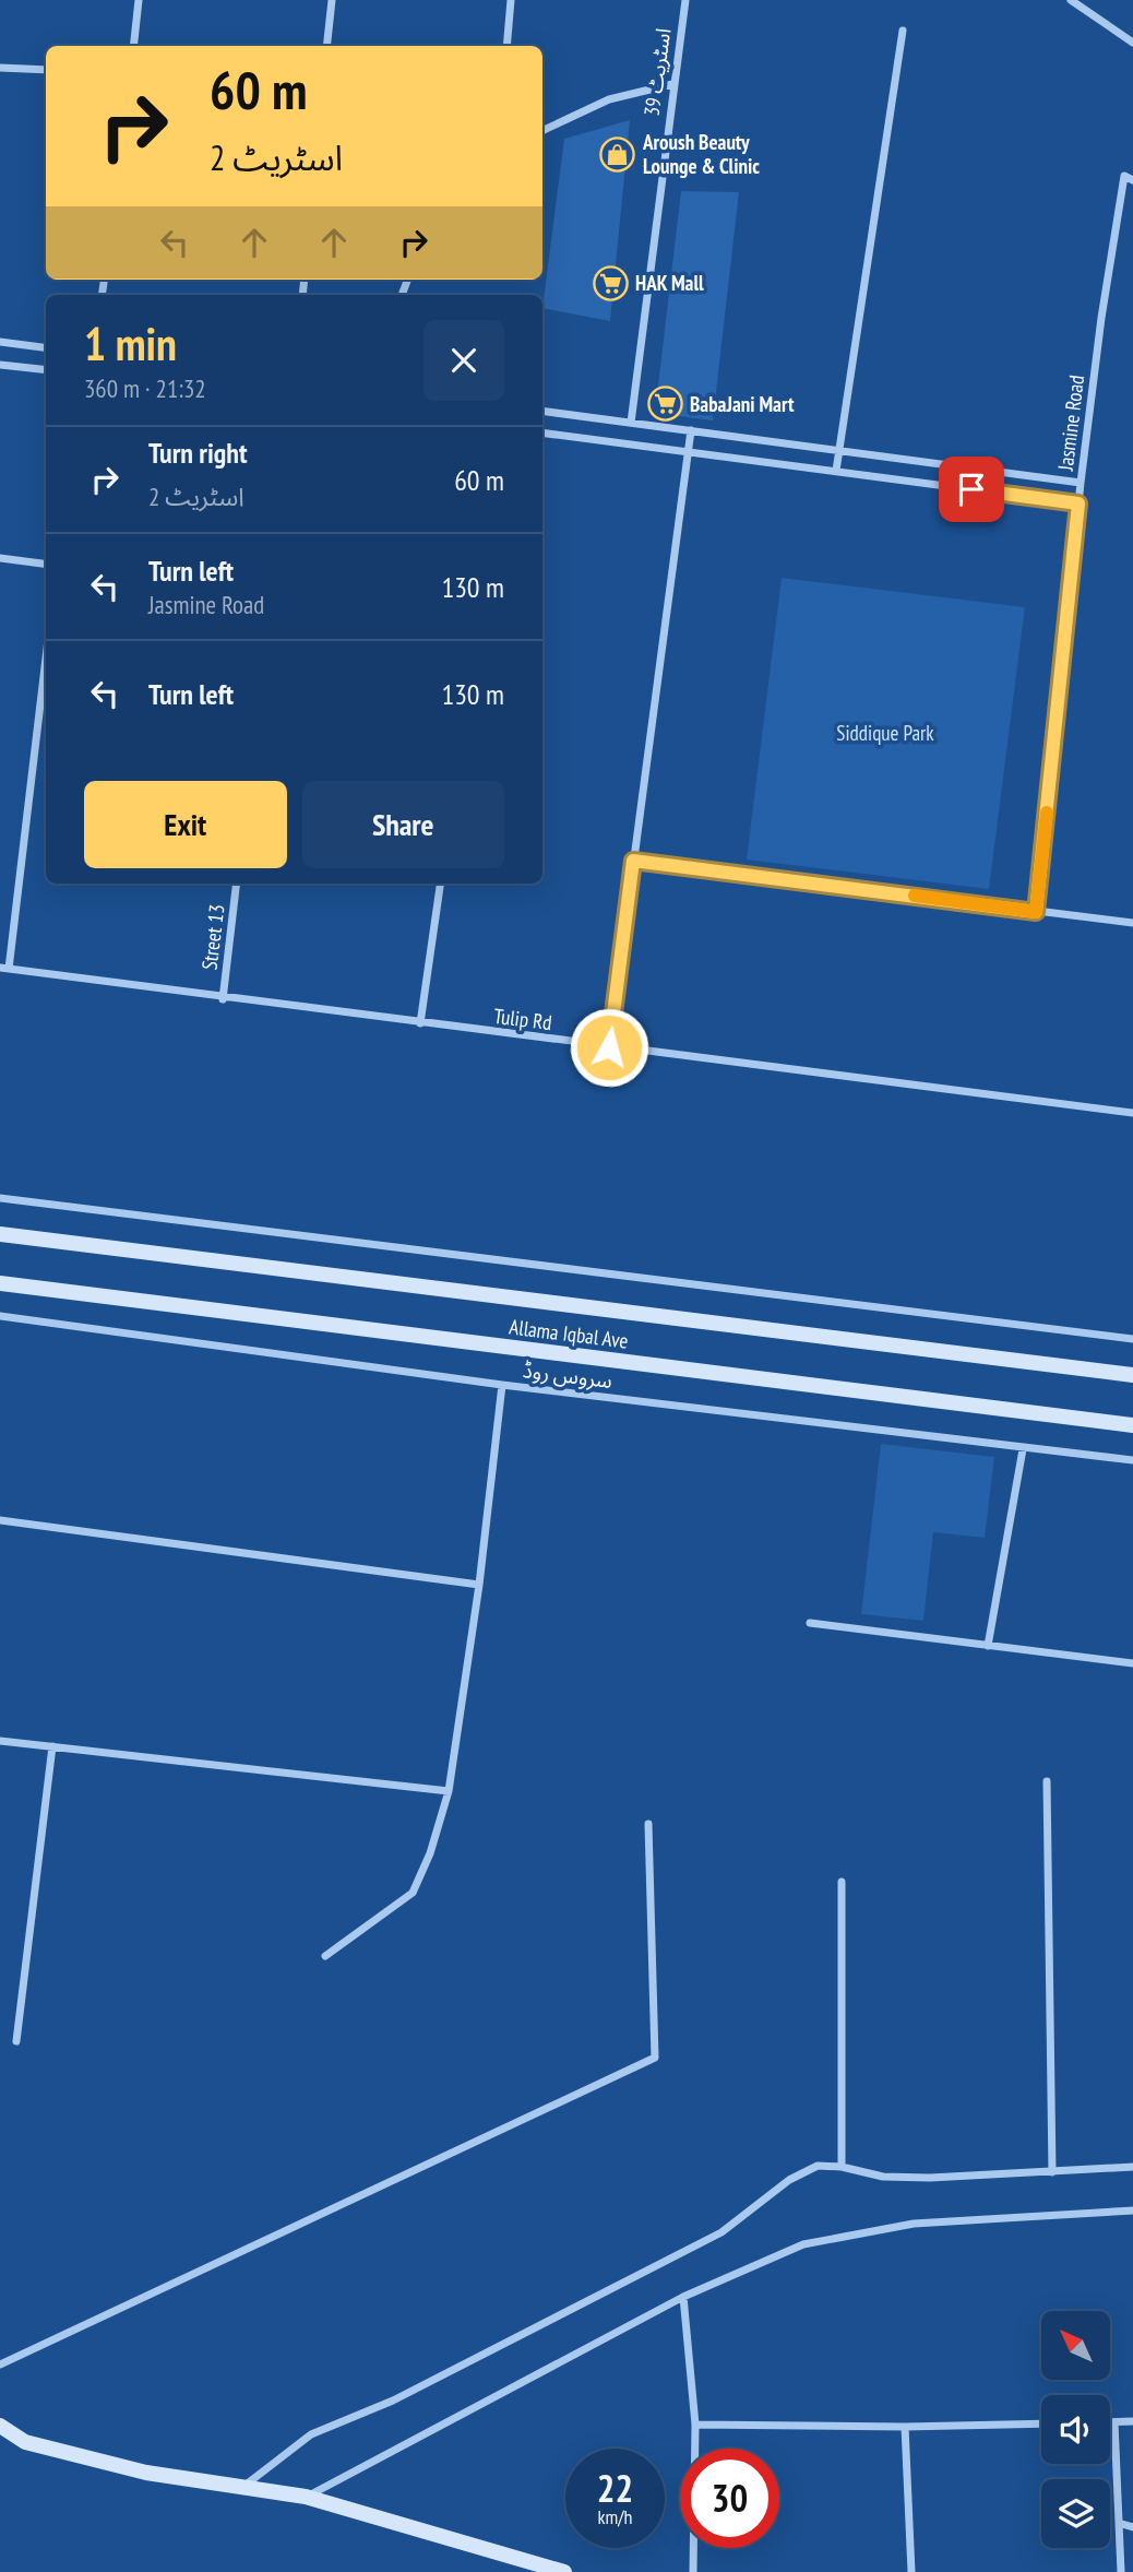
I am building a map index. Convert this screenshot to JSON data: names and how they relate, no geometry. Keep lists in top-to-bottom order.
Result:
{
  "streets": {
    "main road": ["Allama Iqbal Ave"],
    "street": [
      "اسٹریٹ 39",
      "Jasmine Road",
      "Street 13",
      "Tulip Rd",
      "سروس روڈ"
    ]
  },
  "crossings": [
    ["Street 13", "Tulip Rd"]
  ],
  "parks": ["Siddique Park"],
  "places": {
    "shop": ["Aroush Beauty Lounge & Clinic"],
    "supermarket": ["HAK Mall", "BabaJani Mart"]
  },
  "north": "top left",
  "page": {
    "turn": ["60 m", "اسٹریٹ 2"],
    "heading": ["1 min", "360 m · 21:32"],
    "list": [
      {
        "name": "Turn right",
        "note": "اسٹریٹ 2",
        "value": "60 m"
      },
      {
        "name": "Turn left",
        "note": "Jasmine Road",
        "value": "130 m"
      },
      {
        "name": "Turn left",
        "value": "130 m"
      }
    ],
    "buttons": ["Exit", "Share"],
    "speed": "22 km/h",
    "limit": "30"
  }
}
